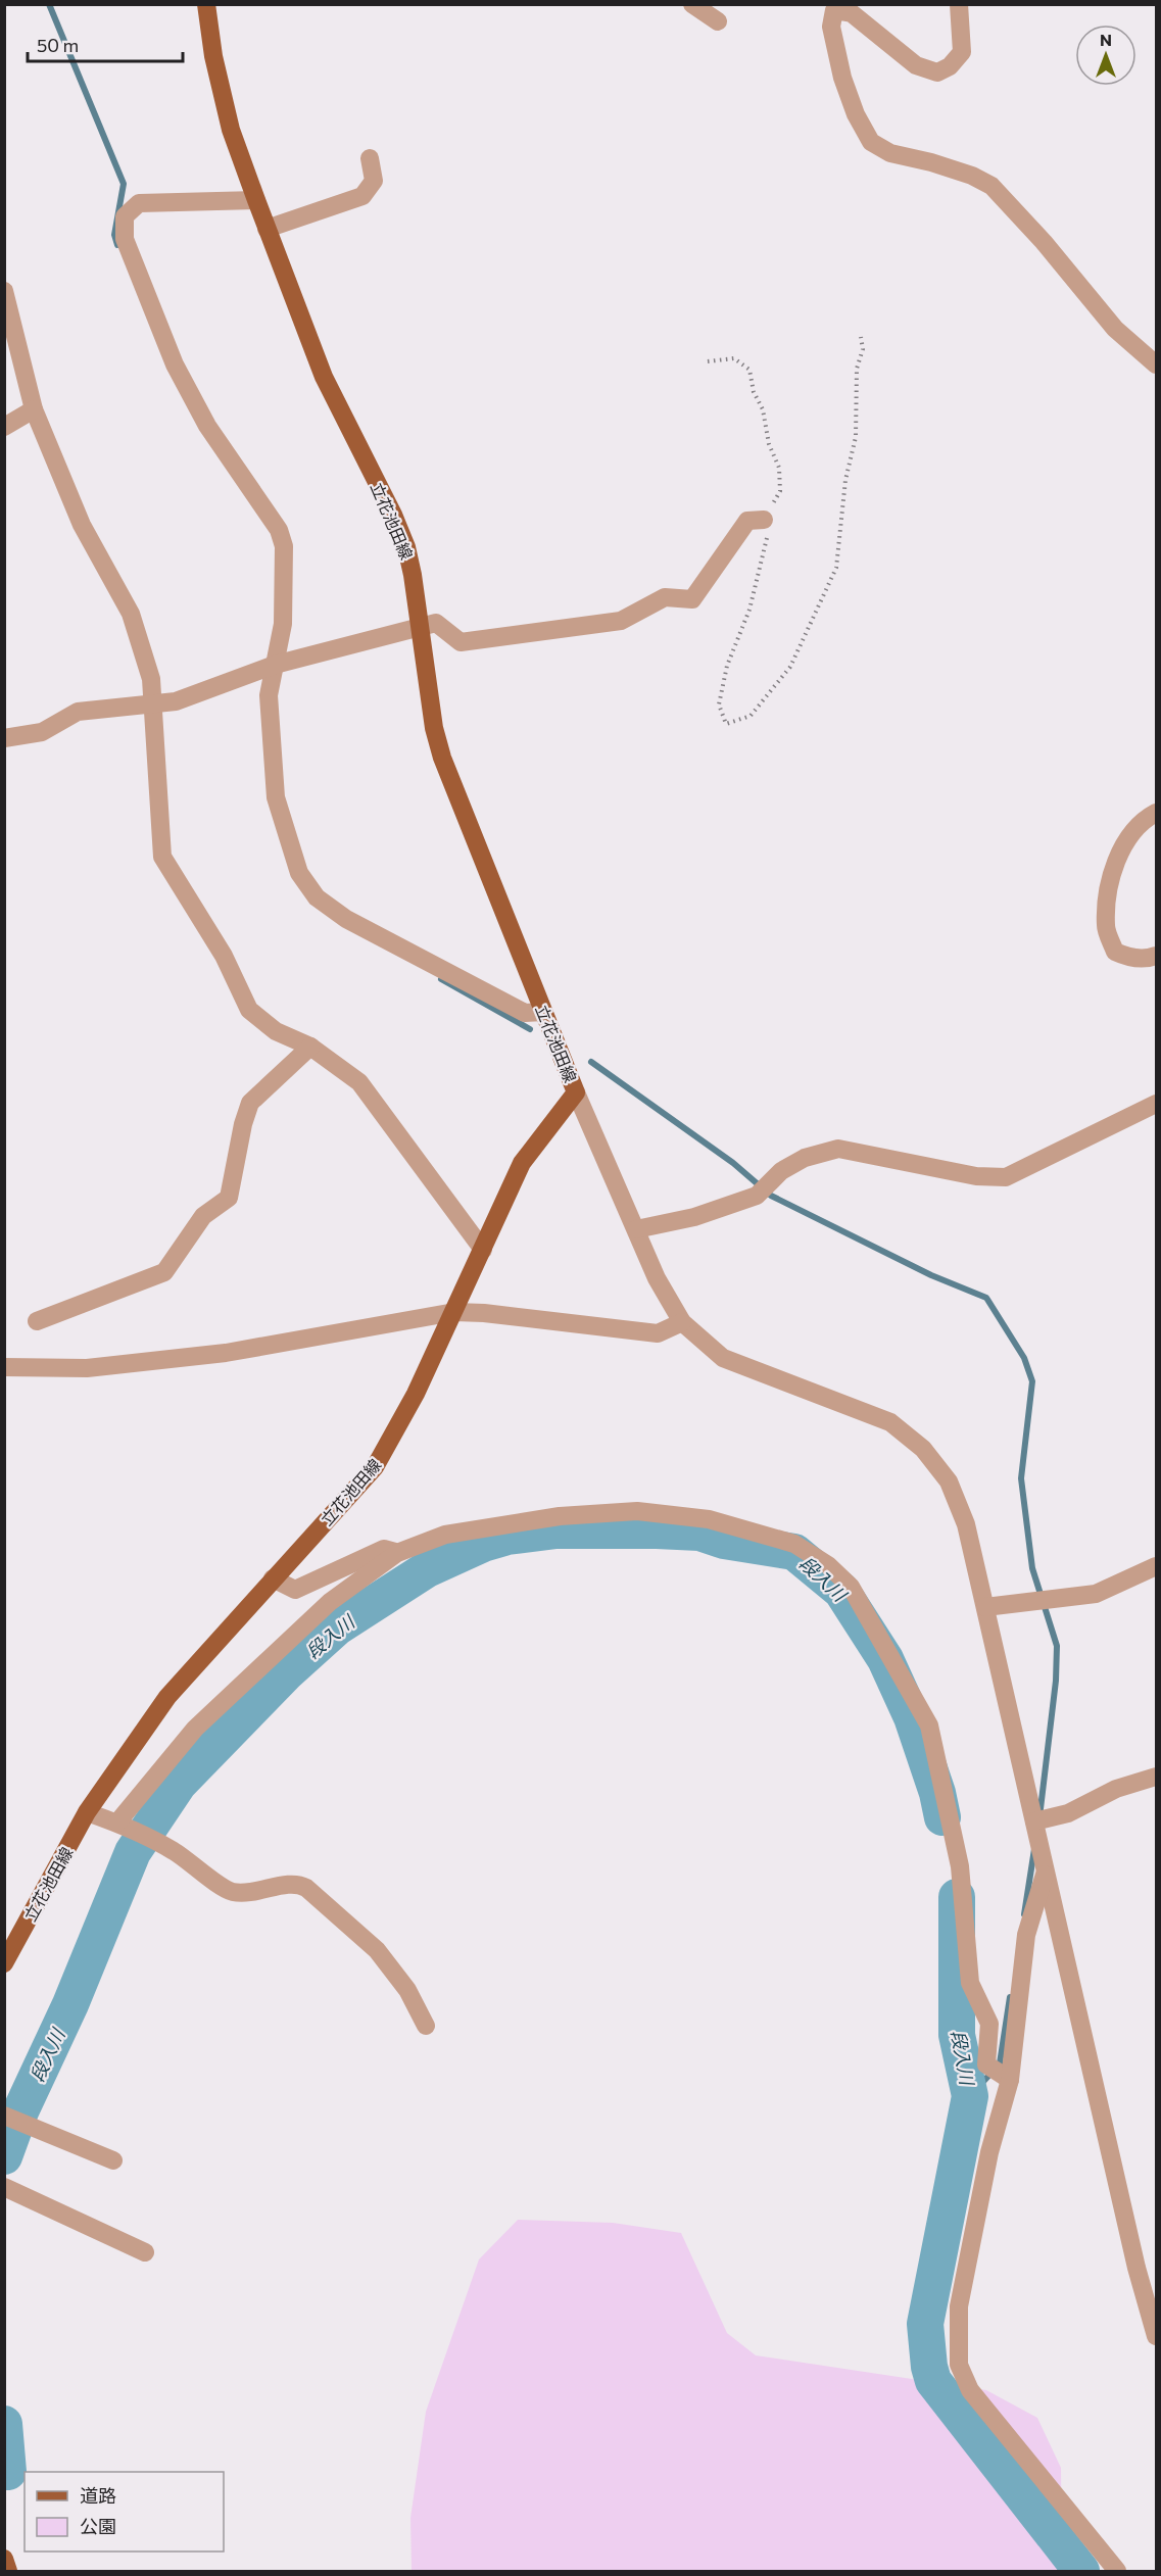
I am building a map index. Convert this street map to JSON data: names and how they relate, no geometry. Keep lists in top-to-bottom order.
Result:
{
  "streets": {
    "main road": ["立花池田線"]
  },
  "water": ["段入川"],
  "legend": ["道路", "公園"],
  "scale_bar": "50 m",
  "north": "top"
}
